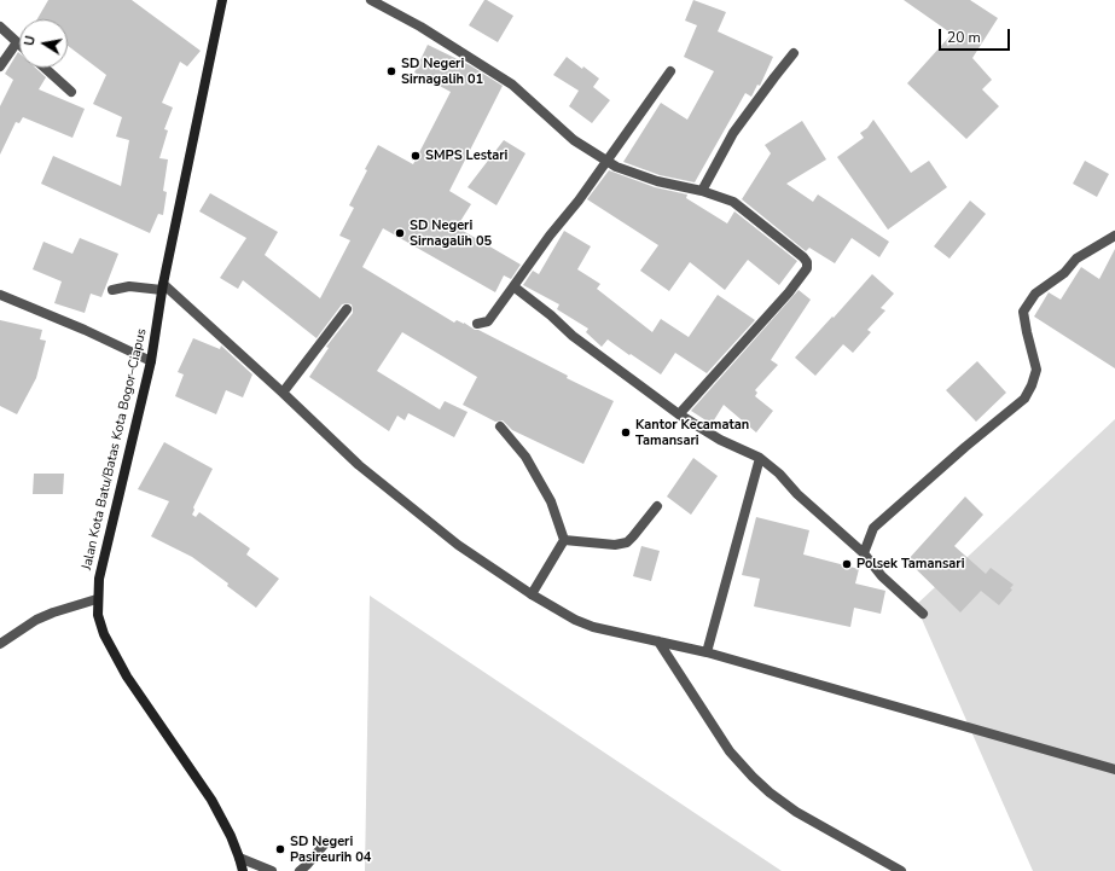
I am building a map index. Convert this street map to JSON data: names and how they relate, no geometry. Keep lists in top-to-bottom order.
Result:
{
  "streets": {
    "main road": ["Jalan Kota Batu/Batas Kota Bogor–Ciapus"]
  },
  "places": [
    "SD Negeri Sirnagalih 01",
    "SMPS Lestari",
    "SD Negeri Sirnagalih 05",
    "Kantor Kecamatan Tamansari",
    "Polsek Tamansari",
    "SD Negeri Pasireurih 04"
  ],
  "scale_bar": "20 m",
  "north": "left"
}
